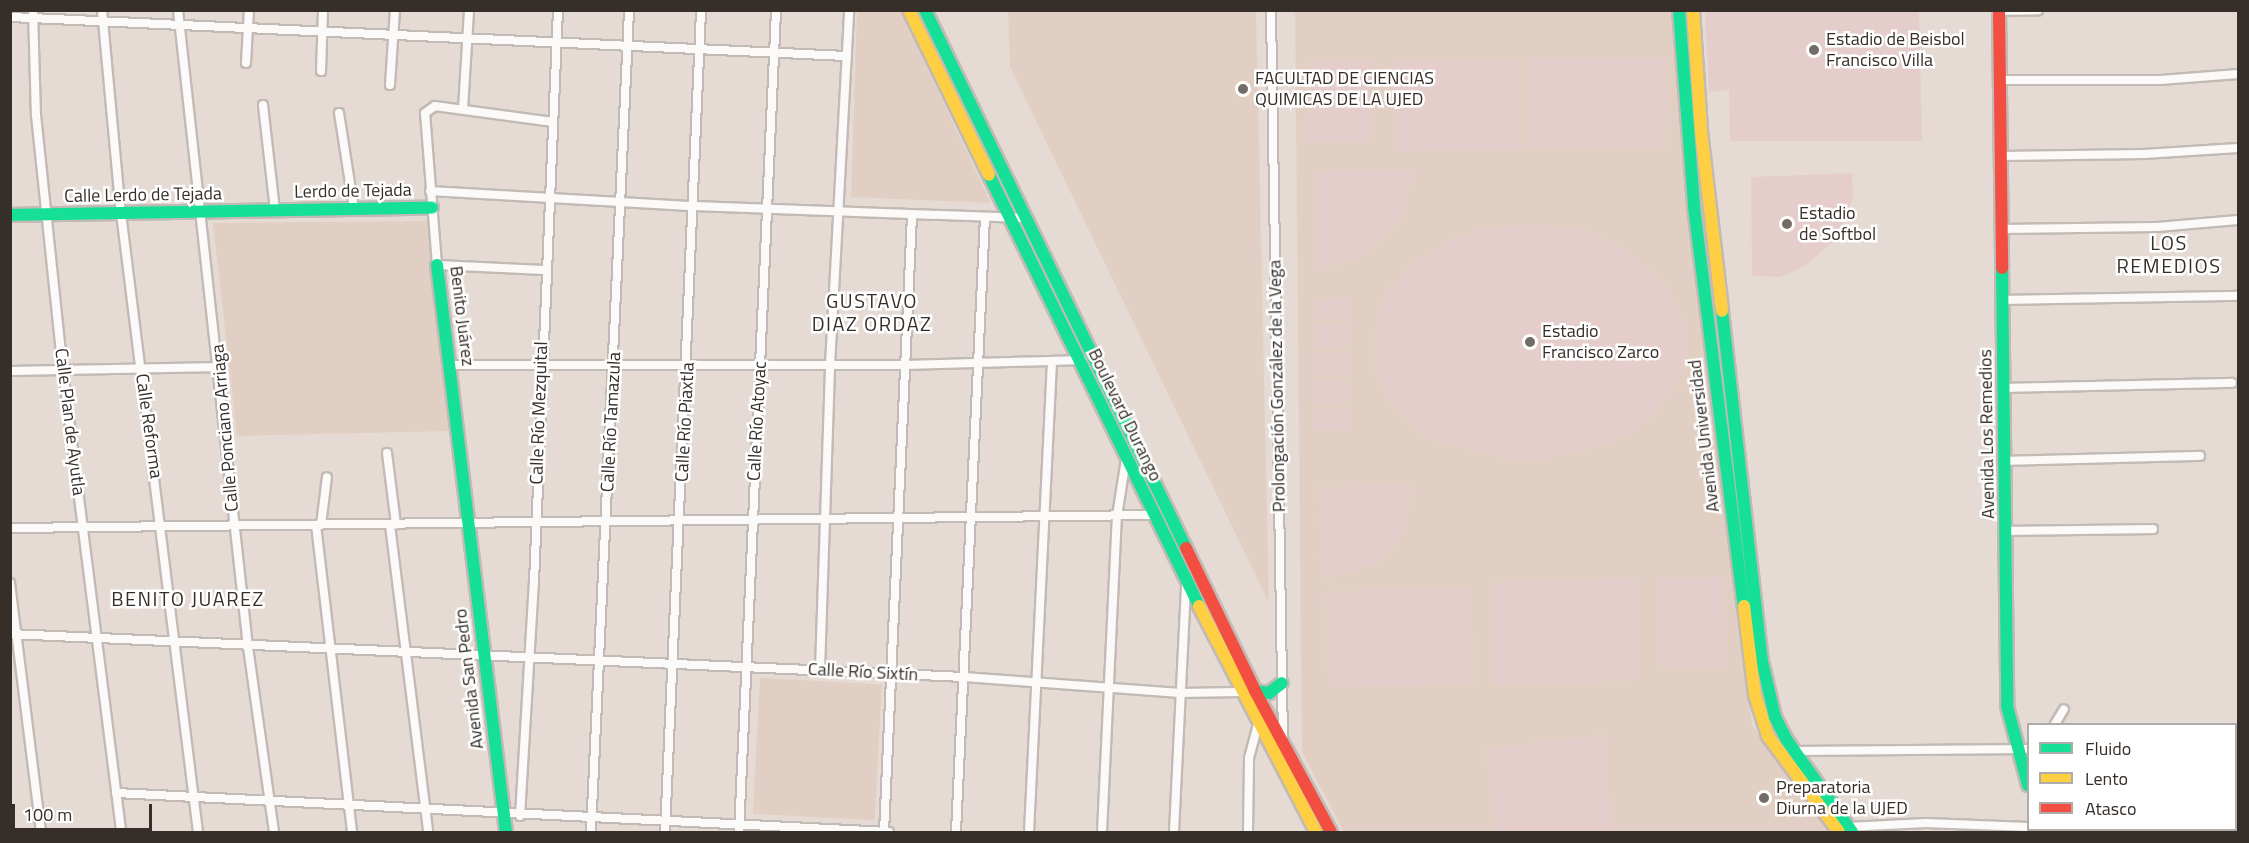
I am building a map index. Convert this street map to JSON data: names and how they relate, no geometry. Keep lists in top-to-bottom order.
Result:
{
  "streets": {
    "street": [
      "Lerdo de Tejada",
      "Calle Lerdo de Tejada",
      "Benito Juárez",
      "Prolongación González de la Vega",
      "Calle Río Mezquital",
      "Boulevard Durango",
      "Calle Río Atoyac",
      "Calle Plan de Ayutla",
      "Calle Río Tamazula",
      "Calle Río Piaxtla",
      "Calle Reforma",
      "Calle Ponciano Arriaga",
      "Avenida Los Remedios",
      "Avenida Universidad",
      "Calle Río Sixtín",
      "Avenida San Pedro"
    ]
  },
  "crossings": [
    ["Lerdo de Tejada", "Calle Lerdo de Tejada"],
    ["Lerdo de Tejada", "Benito Juárez"],
    ["Calle Lerdo de Tejada", "Calle Plan de Ayutla"],
    ["Calle Lerdo de Tejada", "Calle Reforma"],
    ["Calle Lerdo de Tejada", "Calle Ponciano Arriaga"],
    ["Benito Juárez", "Avenida San Pedro"],
    ["Prolongación González de la Vega", "Boulevard Durango"],
    ["Calle Río Mezquital", "Calle Río Sixtín"],
    ["Boulevard Durango", "Calle Río Sixtín"],
    ["Calle Río Atoyac", "Calle Río Sixtín"],
    ["Calle Plan de Ayutla", "Calle Río Sixtín"],
    ["Calle Río Tamazula", "Calle Río Sixtín"],
    ["Calle Río Piaxtla", "Calle Río Sixtín"],
    ["Calle Reforma", "Calle Río Sixtín"],
    ["Calle Ponciano Arriaga", "Calle Río Sixtín"],
    ["Calle Río Sixtín", "Avenida San Pedro"]
  ],
  "districts": ["LOS REMEDIOS", "GUSTAVO DIAZ ORDAZ", "BENITO JUAREZ"],
  "places": [
    "Estadio de Beisbol Francisco Villa",
    "FACULTAD DE CIENCIAS QUIMICAS DE LA UJED",
    "Estadio de Softbol",
    "Estadio Francisco Zarco",
    "Preparatoria Diurna de la UJED"
  ],
  "legend": ["Fluido", "Lento", "Atasco"],
  "scale_bar": "100 m"
}
